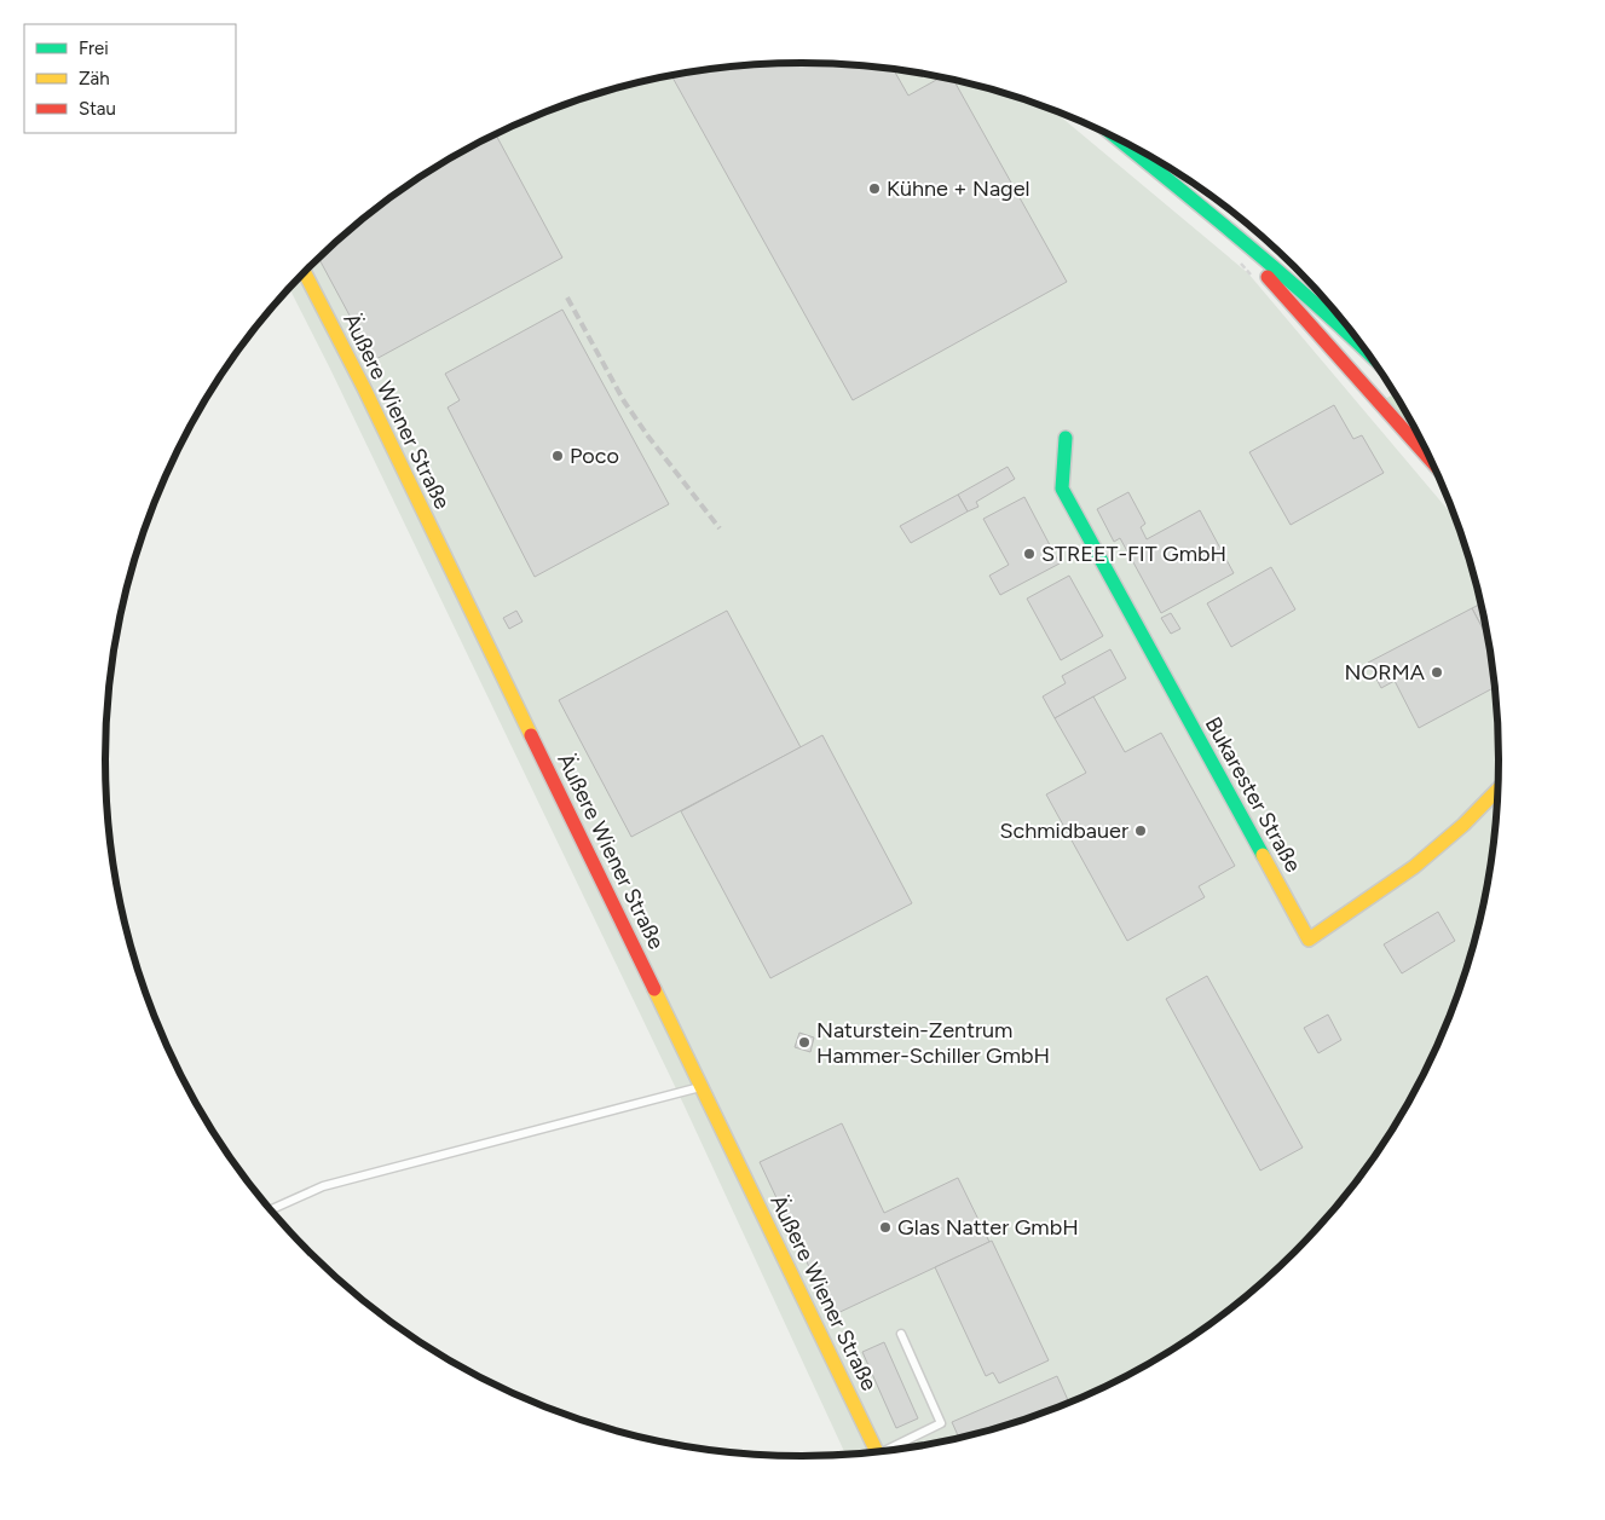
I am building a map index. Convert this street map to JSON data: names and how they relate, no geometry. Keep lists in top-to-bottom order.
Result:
{
  "streets": {
    "street": ["Äußere Wiener Straße", "Bukarester Straße"]
  },
  "places": [
    "Kühne + Nagel",
    "Poco",
    "STREET-FIT GmbH",
    "NORMA",
    "Schmidbauer",
    "Naturstein-Zentrum Hammer-Schiller GmbH",
    "Glas Natter GmbH"
  ],
  "legend": ["Frei", "Zäh", "Stau"]
}
